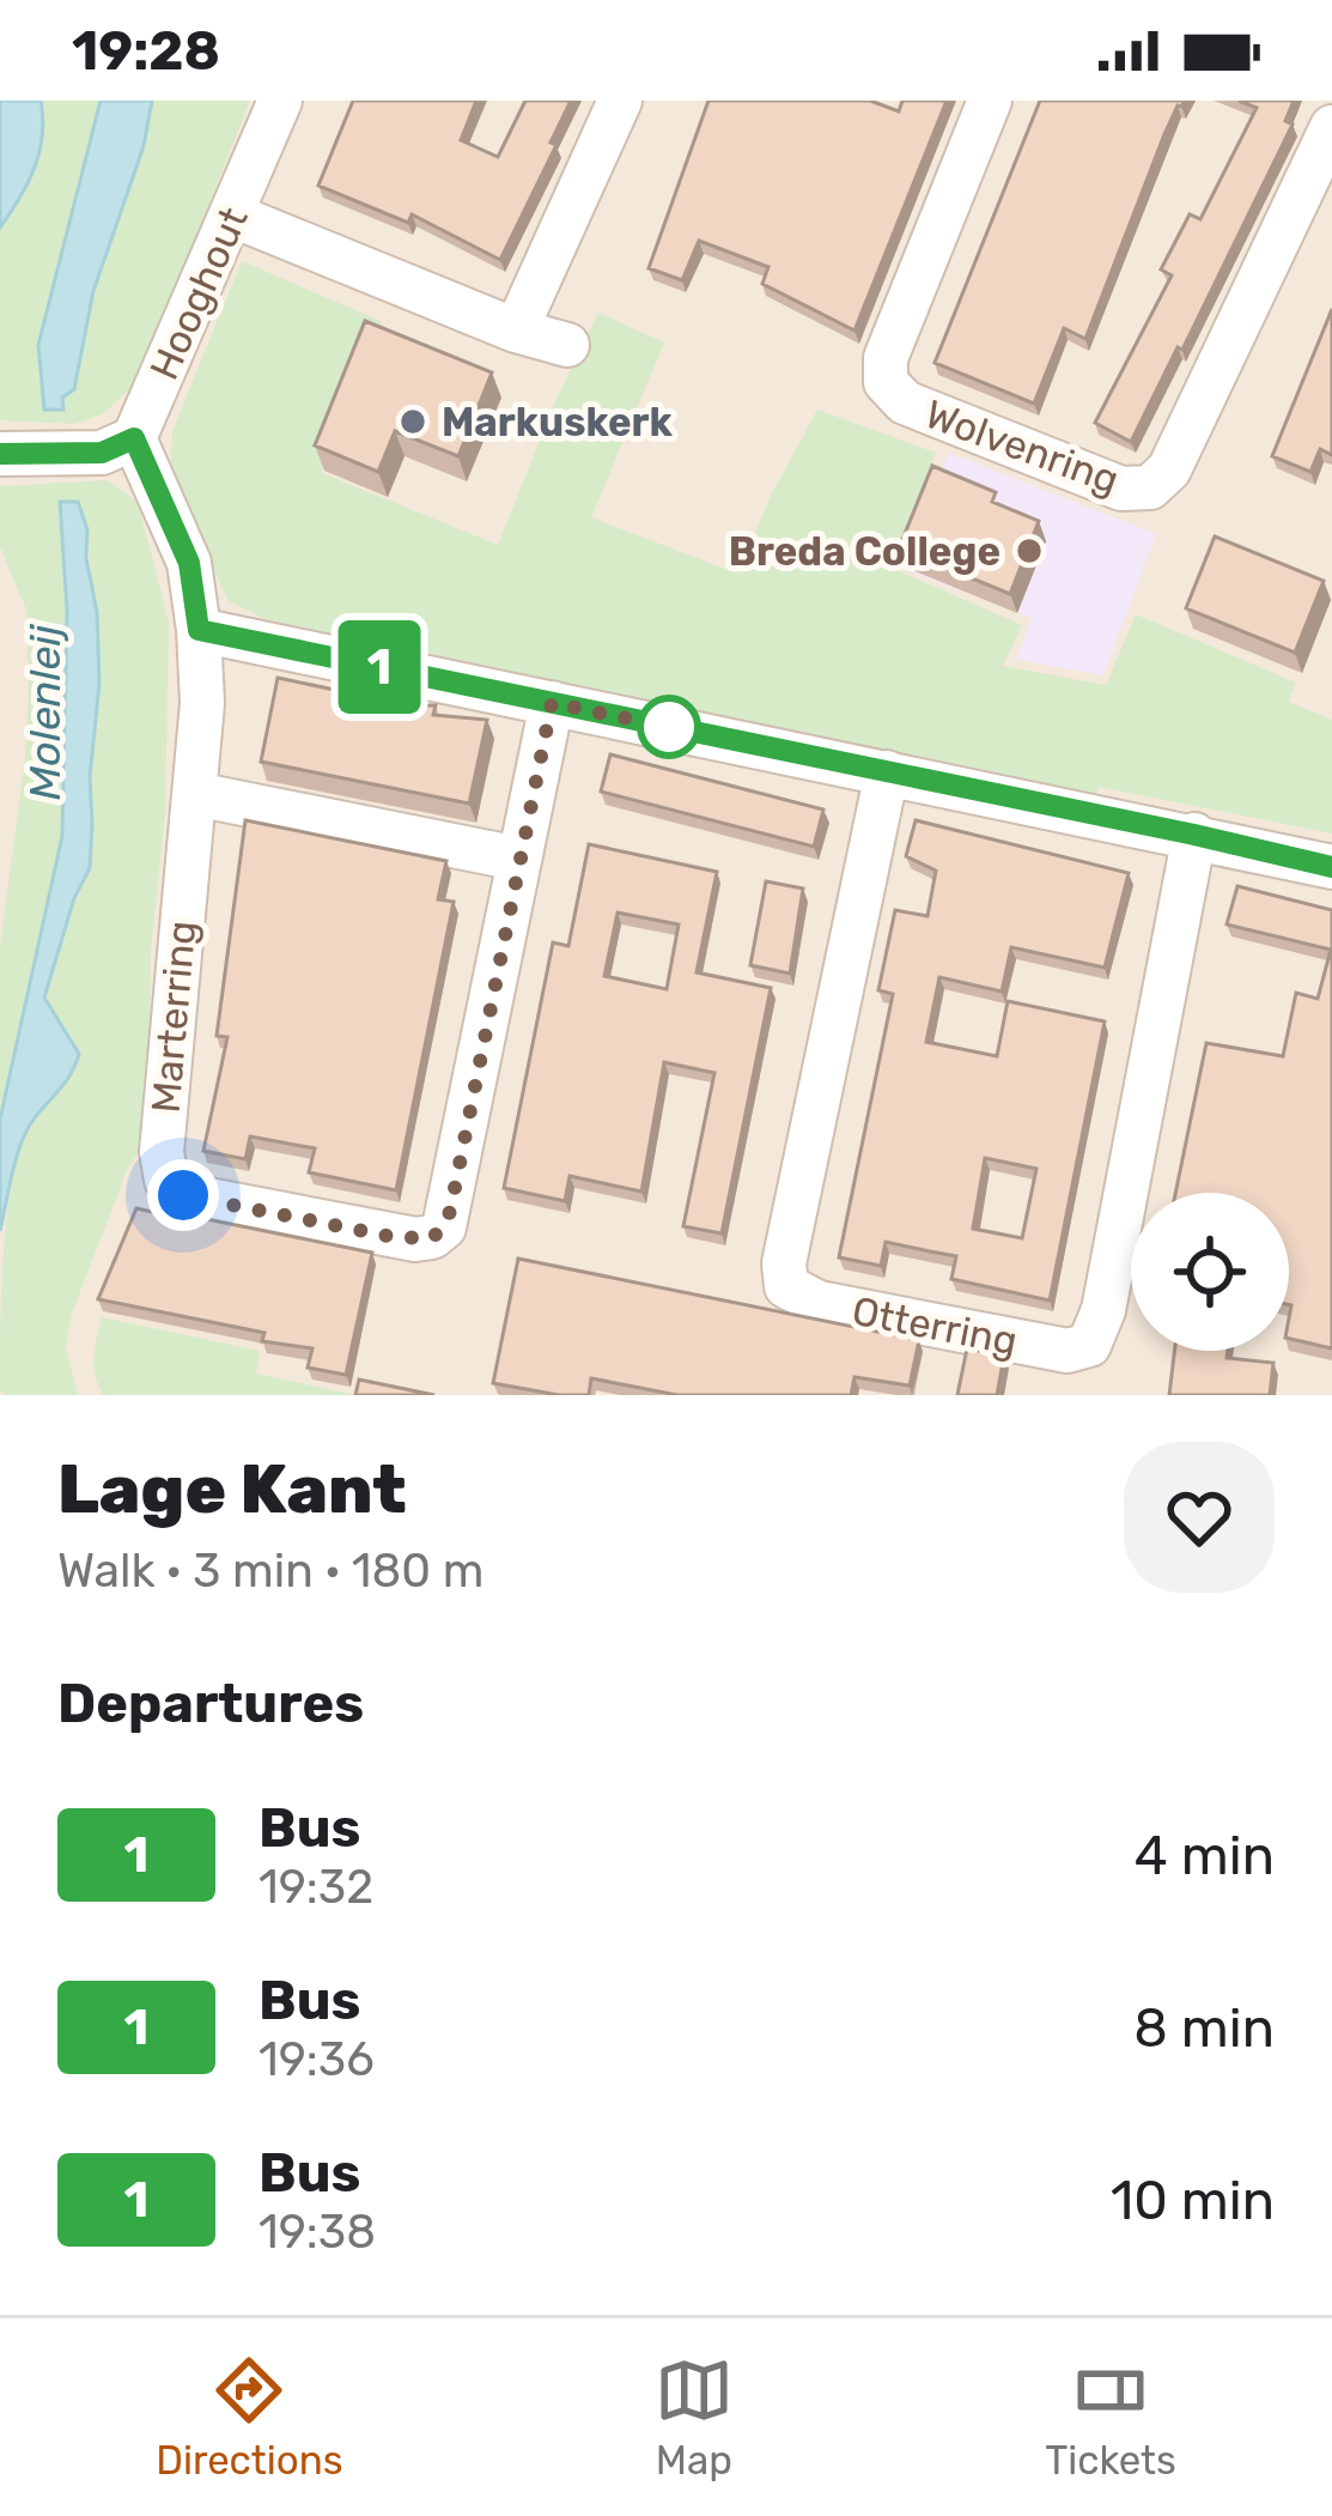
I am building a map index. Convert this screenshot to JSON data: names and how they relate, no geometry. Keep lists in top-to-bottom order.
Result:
{
  "streets": {
    "street": [
      "Hooghout",
      "Wolvenring",
      "Marterring",
      "Otterring"
    ]
  },
  "crossings": [
    ["Hooghout", "Marterring"]
  ],
  "water": ["Molenleij"],
  "places": ["Markuskerk", "Breda College"],
  "lines": ["bus line 1"],
  "page": {
    "status": "19:28",
    "on_map": "1",
    "heading": [
      ["Lage Kant", "Walk · 3 min · 180 m"],
      "Departures"
    ],
    "list": [
      {
        "mark": "1",
        "name": "Bus",
        "note": "19:32",
        "value": "4 min"
      },
      {
        "mark": "1",
        "name": "Bus",
        "note": "19:36",
        "value": "8 min"
      },
      {
        "mark": "1",
        "name": "Bus",
        "note": "19:38",
        "value": "10 min"
      }
    ],
    "tabs": ["Directions", "Map", "Tickets"]
  }
}
